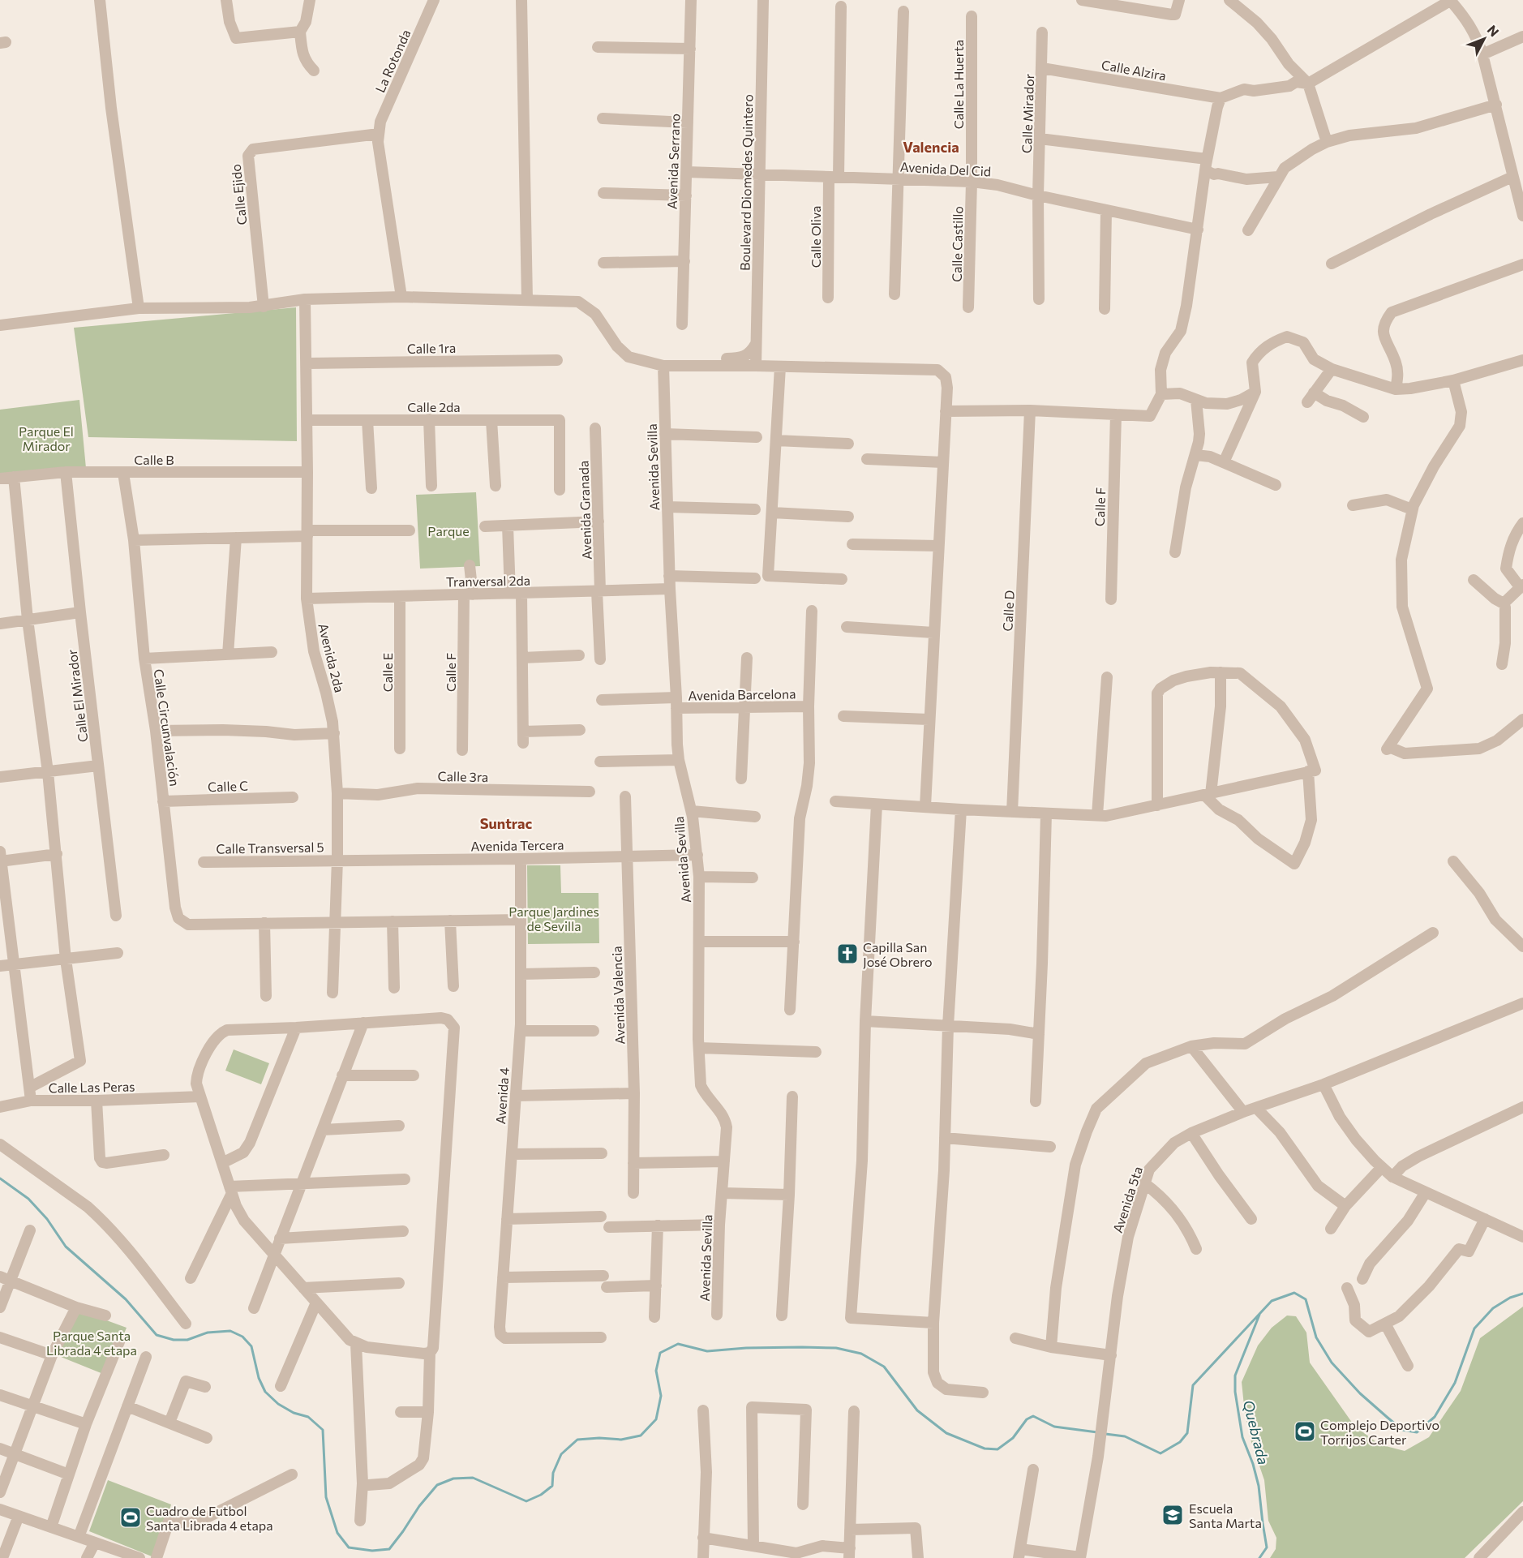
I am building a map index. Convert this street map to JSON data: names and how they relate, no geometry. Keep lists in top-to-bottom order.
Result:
{
  "streets": {
    "street": [
      "La Rotonda",
      "Calle Alzira",
      "Calle La Huerta",
      "Calle Mirador",
      "Avenida Serrano",
      "Avenida Del Cid",
      "Boulevard Diomedes Quintero",
      "Calle Ejido",
      "Calle Oliva",
      "Calle Castillo",
      "Calle 1ra",
      "Calle 2da",
      "Calle B",
      "Avenida Sevilla",
      "Calle F",
      "Avenida Granada",
      "Tranversal 2da",
      "Calle D",
      "Avenida 2da",
      "Calle E",
      "Avenida Barcelona",
      "Calle El Mirador",
      "Calle Circunvalación",
      "Calle 3ra",
      "Calle C",
      "Avenida Tercera",
      "Calle Transversal 5",
      "Avenida Valencia",
      "Calle Las Peras",
      "Avenida 4",
      "Avenida 5ta"
    ]
  },
  "crossings": [
    ["La Rotonda", "Calle Ejido"],
    ["Calle Alzira", "Calle Mirador"],
    ["Calle La Huerta", "Avenida Del Cid"],
    ["Calle La Huerta", "Calle Castillo"],
    ["Calle Mirador", "Avenida Del Cid"],
    ["Avenida Serrano", "Avenida Del Cid"],
    ["Avenida Del Cid", "Boulevard Diomedes Quintero"],
    ["Avenida Del Cid", "Calle Oliva"],
    ["Avenida Del Cid", "Calle Castillo"],
    ["Calle 1ra", "Avenida 2da"],
    ["Calle 2da", "Avenida 2da"],
    ["Calle B", "Avenida 2da"],
    ["Calle B", "Calle El Mirador"],
    ["Calle B", "Calle Circunvalación"],
    ["Avenida Sevilla", "Tranversal 2da"],
    ["Avenida Sevilla", "Avenida Barcelona"],
    ["Avenida Sevilla", "Avenida Tercera"],
    ["Calle F", "Tranversal 2da"],
    ["Avenida Granada", "Tranversal 2da"],
    ["Tranversal 2da", "Avenida 2da"],
    ["Tranversal 2da", "Calle E"],
    ["Avenida 2da", "Calle 3ra"],
    ["Avenida 2da", "Avenida Tercera"],
    ["Avenida 2da", "Calle Transversal 5"],
    ["Calle Circunvalación", "Calle C"],
    ["Avenida Tercera", "Calle Transversal 5"],
    ["Avenida Tercera", "Avenida Valencia"],
    ["Avenida Tercera", "Avenida 4"]
  ],
  "districts": ["Valencia", "Suntrac"],
  "water": ["Quebrada"],
  "parks": [
    "Parque El Mirador",
    "Parque",
    "Parque Jardines de Sevilla",
    "Parque Santa Librada 4 etapa"
  ],
  "places": {
    "church": ["Capilla San José Obrero"],
    "sports": ["Complejo Deportivo Torrijos Carter", "Cuadro de Futbol Santa Librada 4 etapa"],
    "school or university": ["Escuela Santa Marta"]
  },
  "north": "top right"
}
